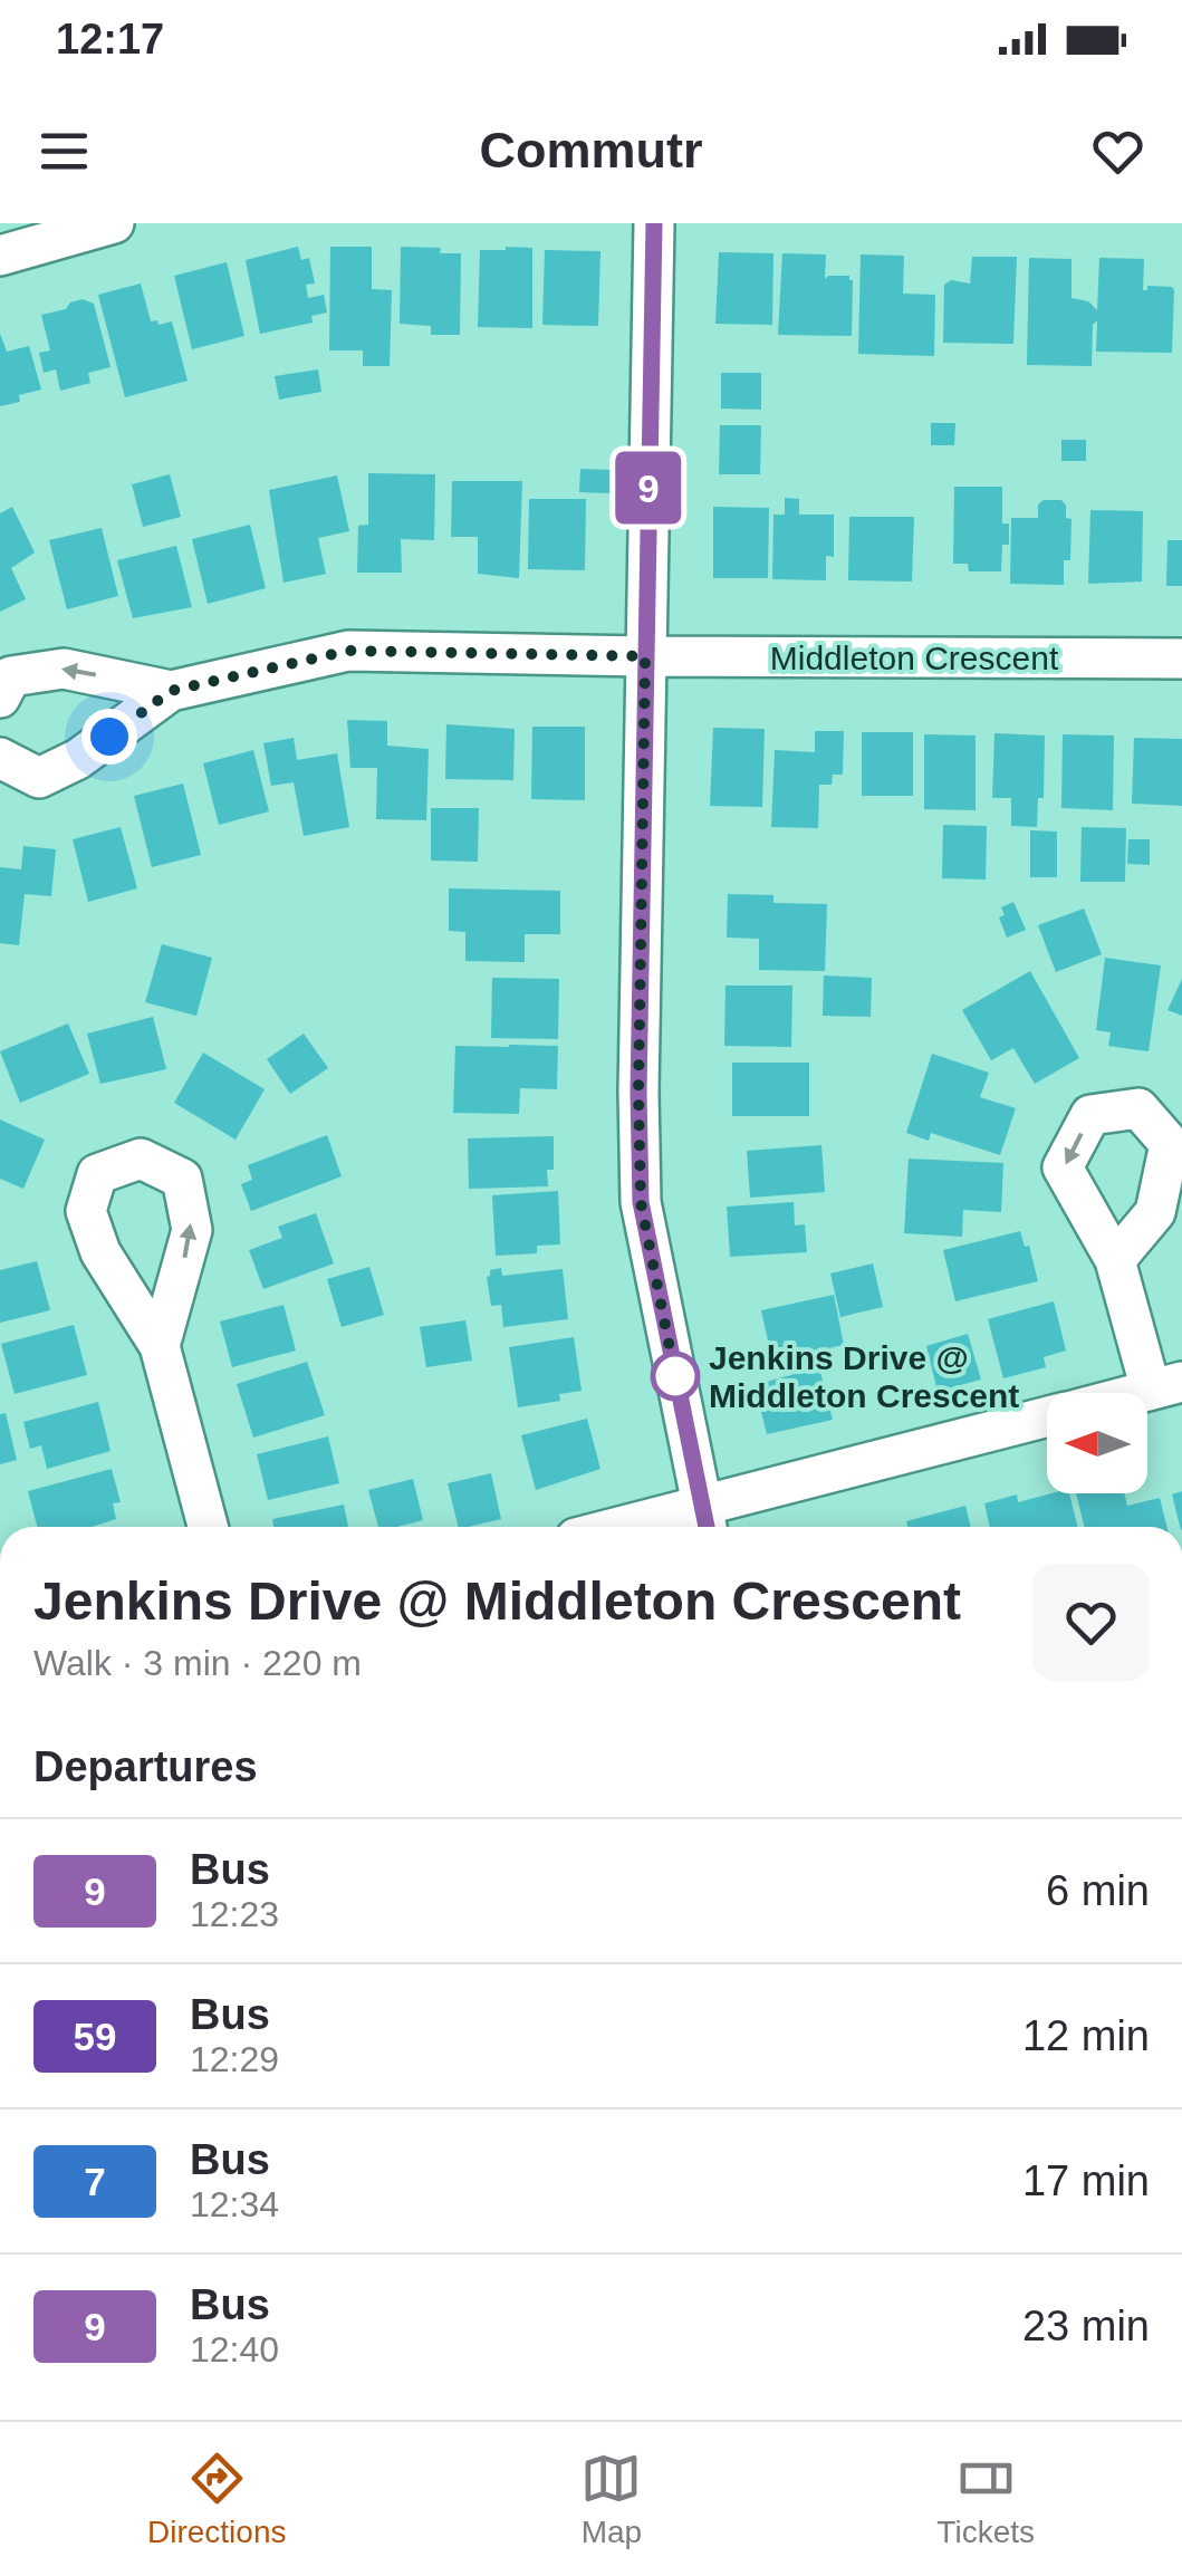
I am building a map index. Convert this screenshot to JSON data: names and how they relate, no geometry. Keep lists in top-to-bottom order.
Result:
{
  "streets": {
    "street": ["Middleton Crescent"]
  },
  "places": ["Jenkins Drive @ Middleton Crescent"],
  "lines": ["bus line 9"],
  "north": "left",
  "page": {
    "status": "12:17",
    "header": "Commutr",
    "on_map": "9",
    "heading": [
      ["Jenkins Drive @ Middleton Crescent", "Walk · 3 min · 220 m"],
      "Departures"
    ],
    "list": [
      {
        "mark": "9",
        "name": "Bus",
        "note": "12:23",
        "value": "6 min"
      },
      {
        "mark": "59",
        "name": "Bus",
        "note": "12:29",
        "value": "12 min"
      },
      {
        "mark": "7",
        "name": "Bus",
        "note": "12:34",
        "value": "17 min"
      },
      {
        "mark": "9",
        "name": "Bus",
        "note": "12:40",
        "value": "23 min"
      }
    ],
    "tabs": ["Directions", "Map", "Tickets"]
  }
}
